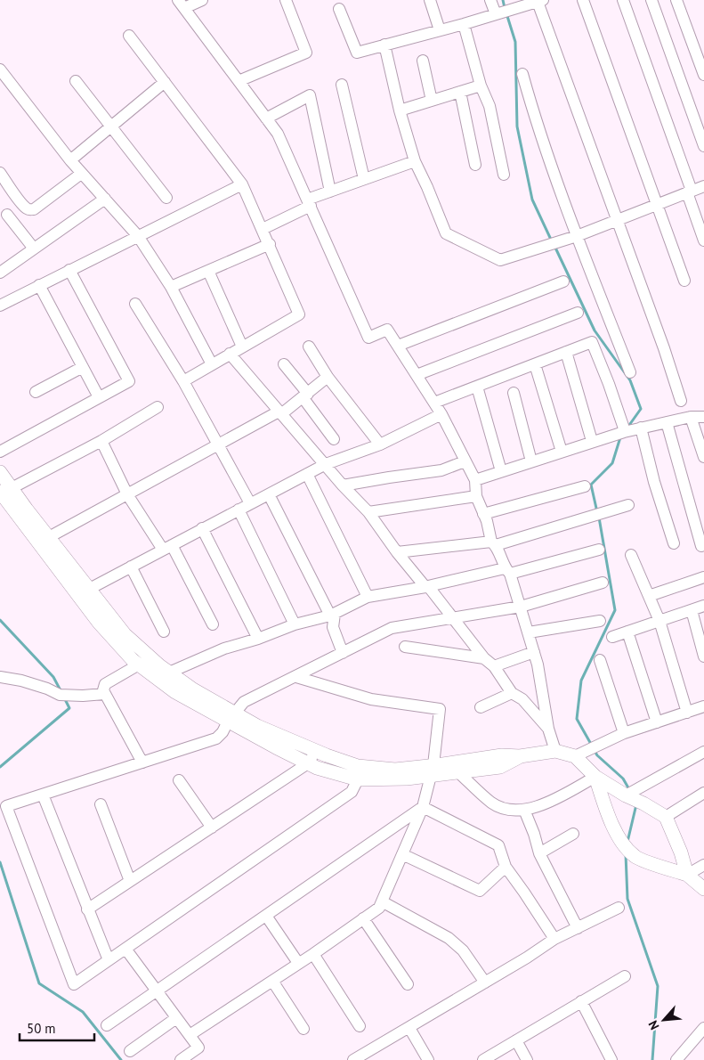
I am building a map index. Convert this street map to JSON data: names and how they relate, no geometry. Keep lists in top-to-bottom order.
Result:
{
  "scale_bar": "50 m",
  "north": "bottom left"
}
